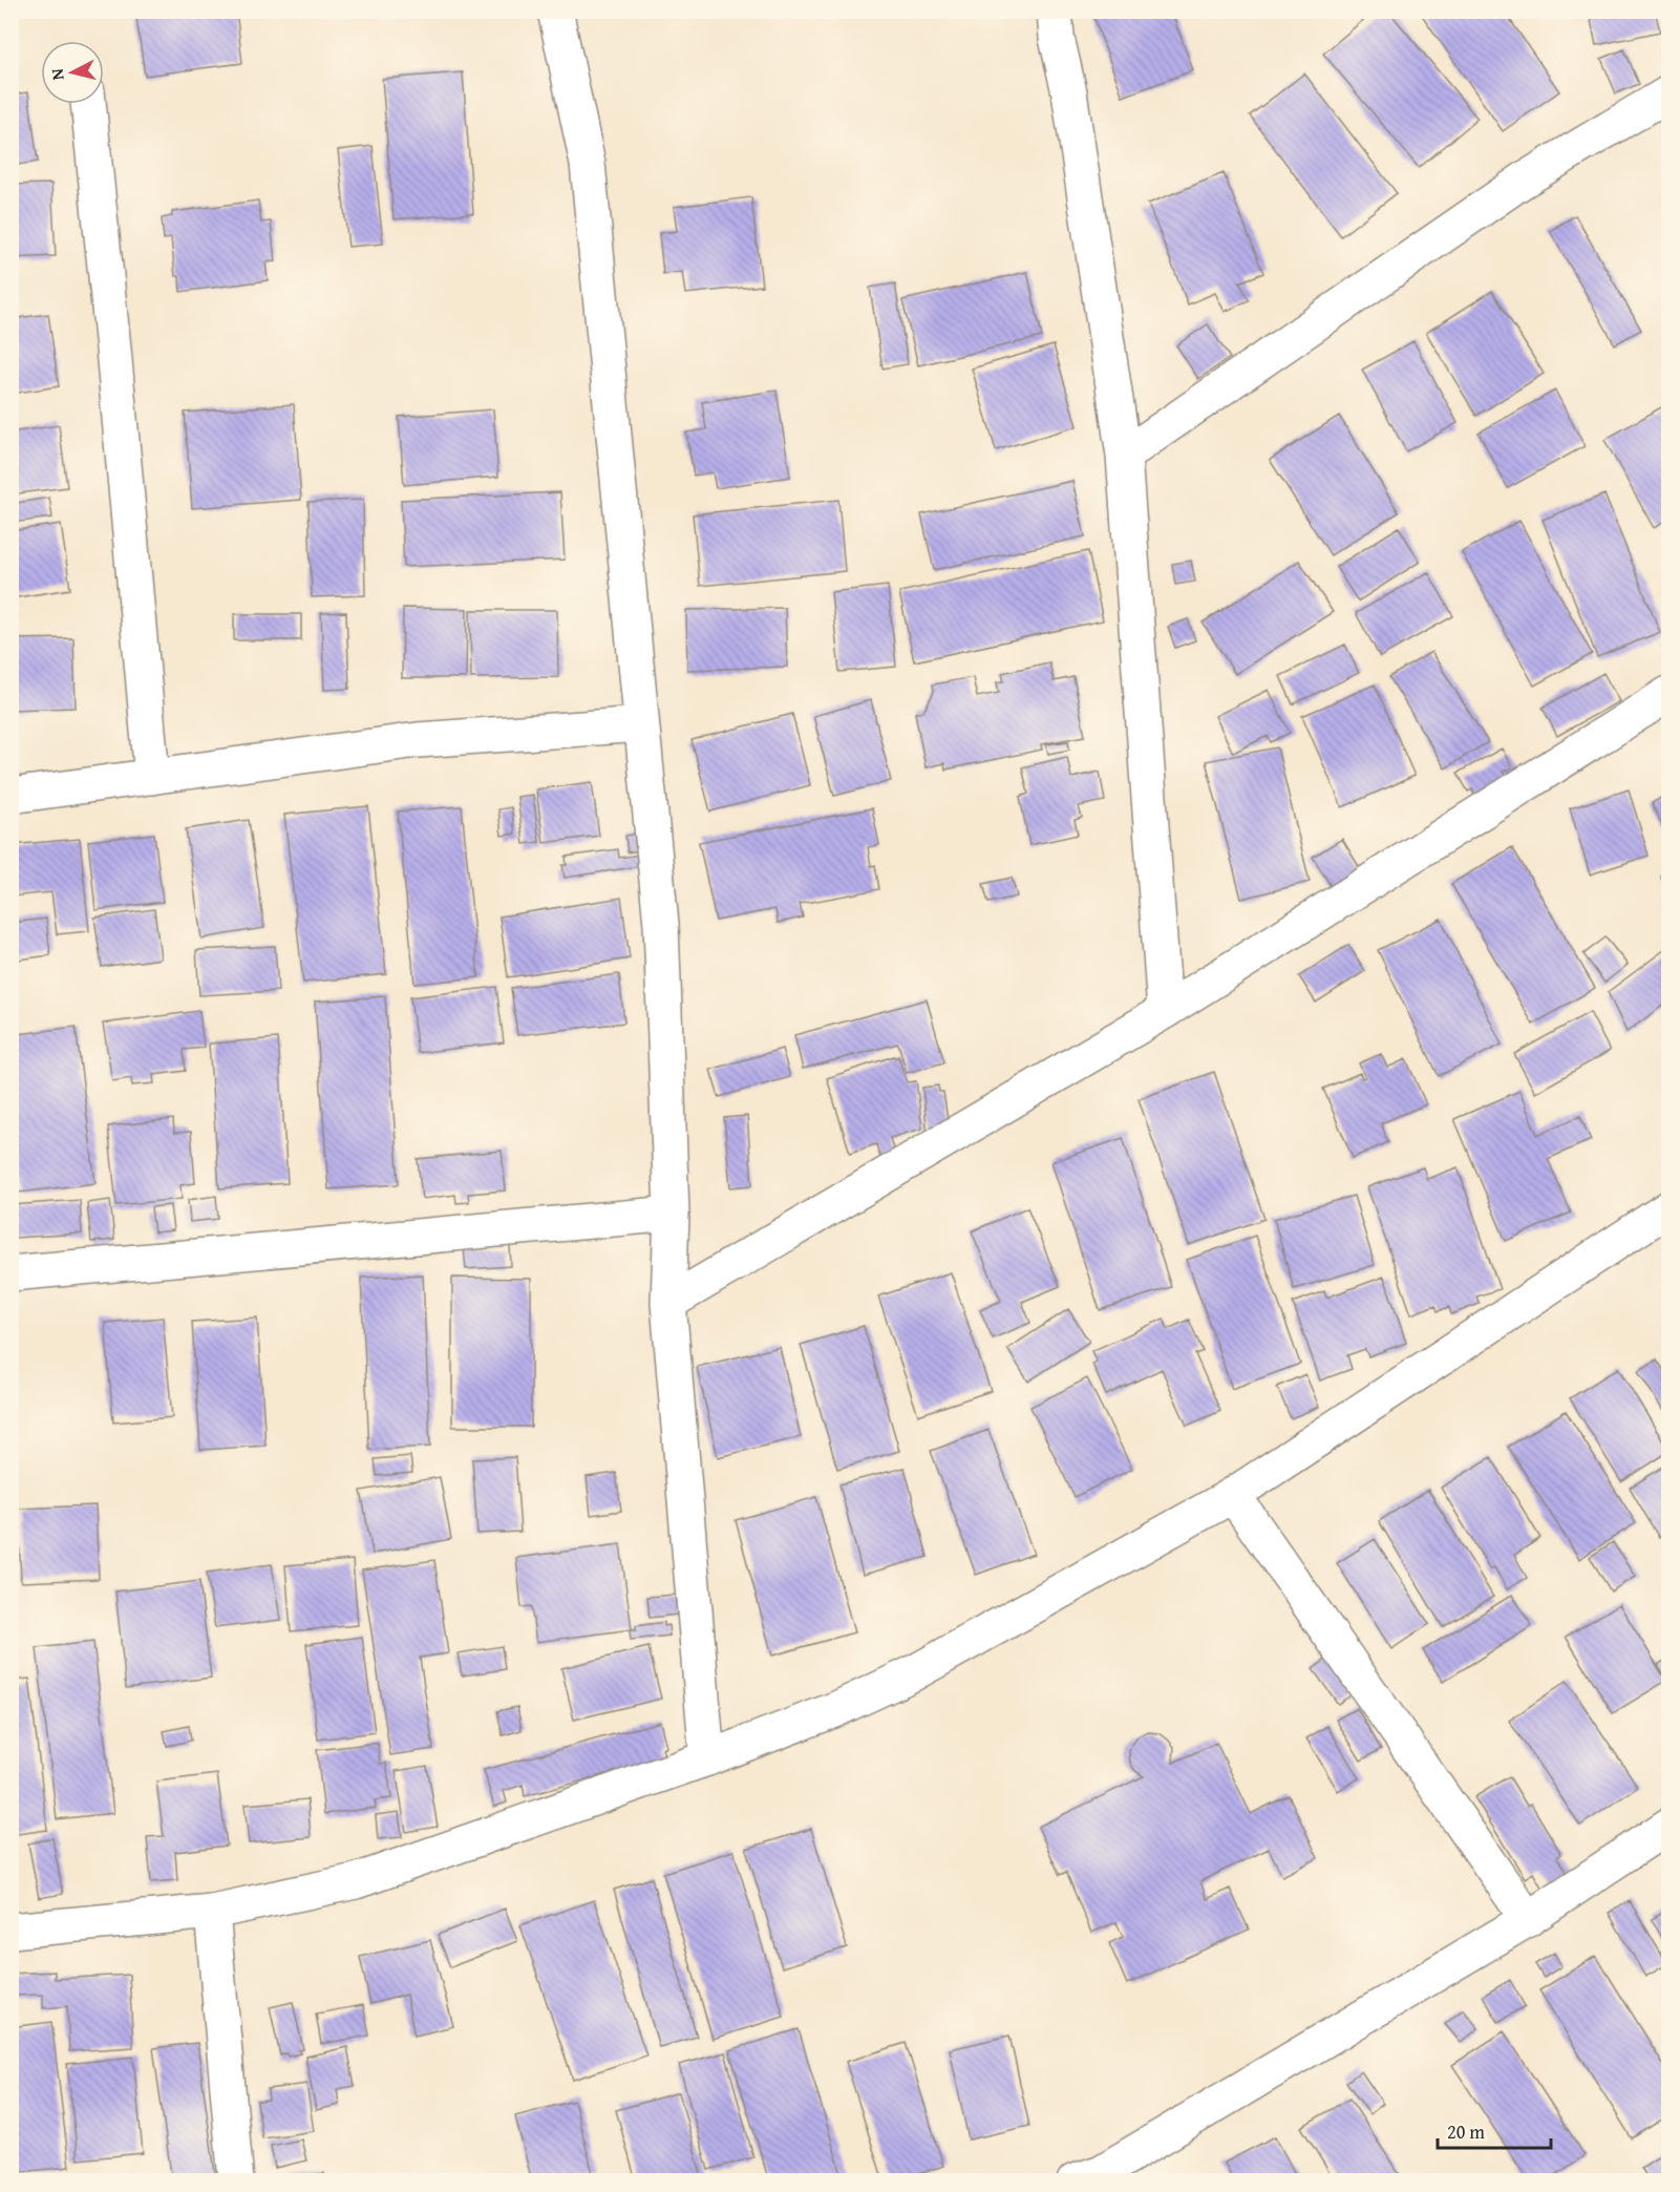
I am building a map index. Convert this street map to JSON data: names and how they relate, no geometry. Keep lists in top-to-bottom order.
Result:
{
  "scale_bar": "20 m",
  "north": "left"
}
